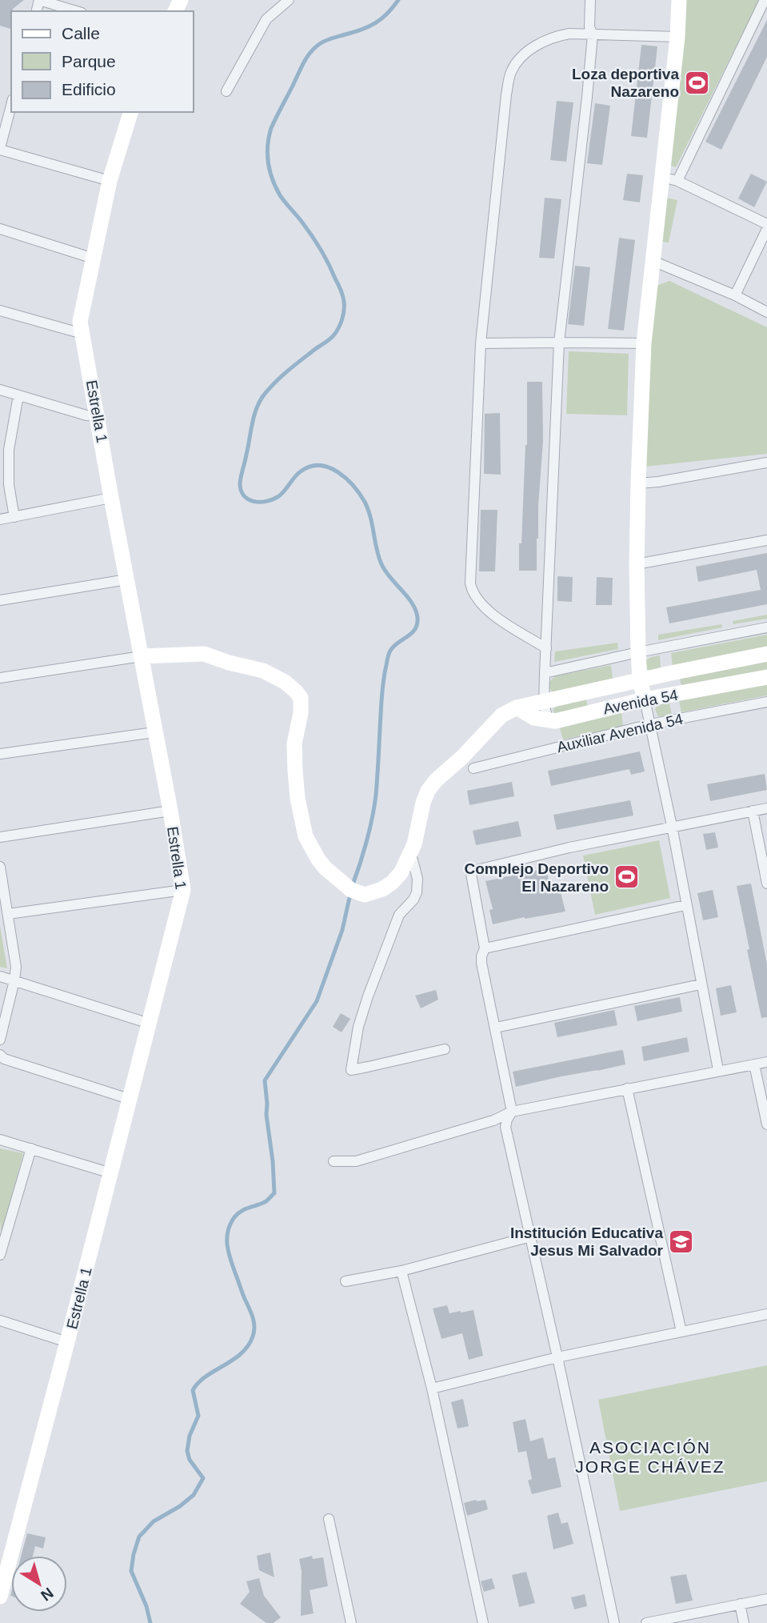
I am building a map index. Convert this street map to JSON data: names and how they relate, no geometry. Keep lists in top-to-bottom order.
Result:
{
  "streets": {
    "street": ["Estrella 1", "Avenida 54", "Auxiliar Avenida 54"]
  },
  "districts": ["ASOCIACIÓN JORGE CHÁVEZ"],
  "places": {
    "sports": ["Loza deportiva Nazareno", "Complejo Deportivo El Nazareno"],
    "school or university": ["Institución Educativa Jesus Mi Salvador"]
  },
  "legend": ["Calle", "Parque", "Edificio"],
  "north": "bottom right"
}
